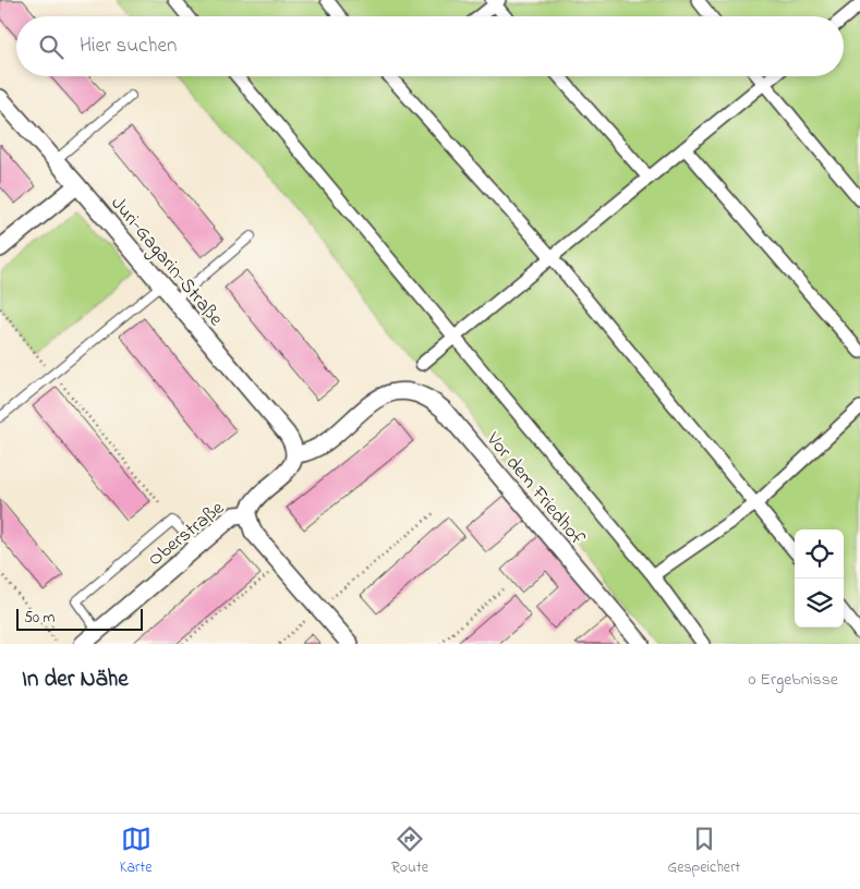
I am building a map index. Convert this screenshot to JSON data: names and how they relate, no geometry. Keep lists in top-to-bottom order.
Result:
{
  "streets": {
    "street": ["Juri-Gagarin-Straße", "Vor dem Friedhof", "Oberstraße"]
  },
  "crossings": [
    ["Juri-Gagarin-Straße", "Vor dem Friedhof"],
    ["Juri-Gagarin-Straße", "Oberstraße"],
    ["Vor dem Friedhof", "Oberstraße"]
  ],
  "scale_bar": "50 m",
  "page": {
    "search": "Hier suchen",
    "scale": "50 m",
    "heading": ["In der Nähe", "0 Ergebnisse"],
    "nav": ["Karte", "Route", "Gespeichert"]
  }
}
